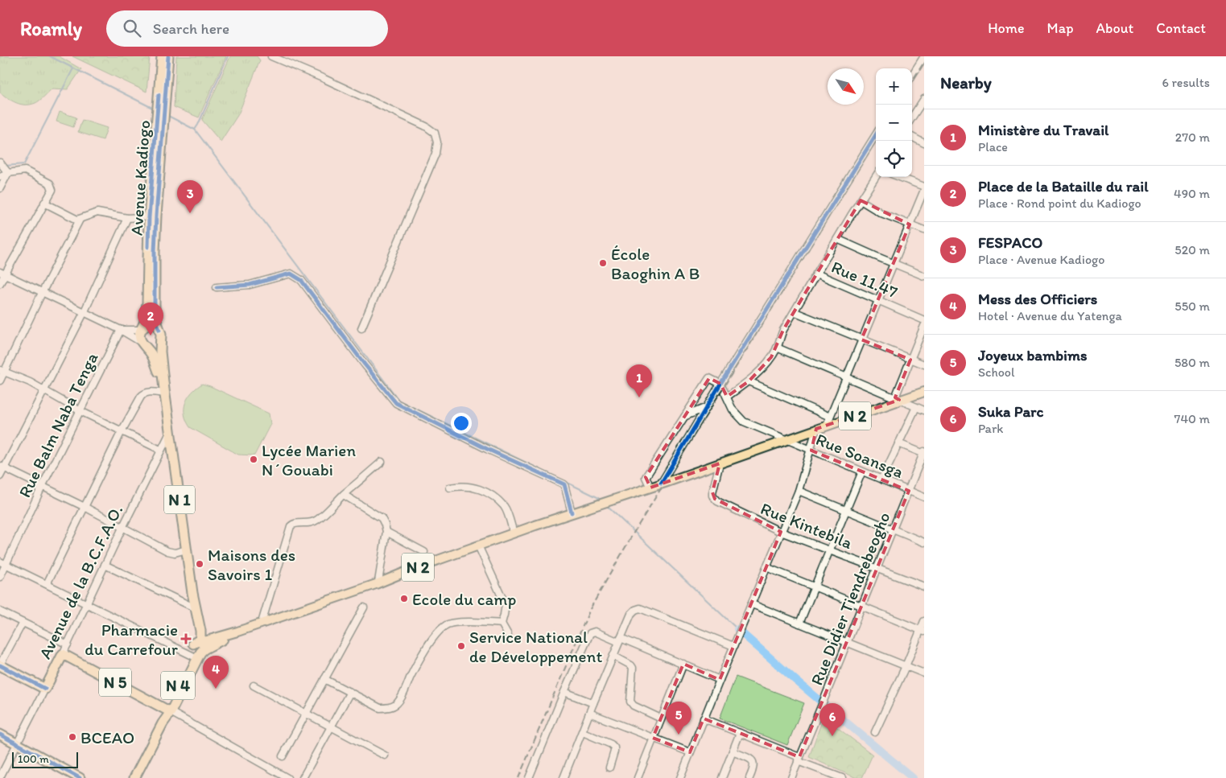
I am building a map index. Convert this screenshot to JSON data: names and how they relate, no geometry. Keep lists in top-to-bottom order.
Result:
{
  "streets": {
    "highway": [
      "Avenue Kadiogo",
      "N 1",
      "Avenue de la B.C.F.A.O.",
      "N 5",
      "N 4"
    ],
    "main road": ["N 2"],
    "street": [
      "Rue 11.47",
      "Rue Balm Naba Tenga",
      "Rue Soansga",
      "Rue Kintebila",
      "Rue Didier Tiendrebeogho"
    ]
  },
  "crossings": [
    ["Avenue Kadiogo", "N 1"],
    ["N 2", "Rue Soansga"],
    ["N 2", "N 1"],
    ["N 2", "Rue Kintebila"],
    ["N 2", "N 4"],
    ["Rue Soansga", "Rue Didier Tiendrebeogho"],
    ["N 1", "Avenue de la B.C.F.A.O."],
    ["N 1", "N 4"],
    ["Rue Kintebila", "Rue Didier Tiendrebeogho"],
    ["Avenue de la B.C.F.A.O.", "N 5"],
    ["N 5", "N 4"]
  ],
  "places": {
    "other": [
      "École Baoghin A B",
      "Lycée Marien N´Gouabi",
      "Maisons des Savoirs 1",
      "Ecole du camp",
      "Service National de Développement",
      "BCEAO"
    ],
    "health": ["Pharmacie du Carrefour"]
  },
  "scale_bar": "100 m",
  "north": "bottom right",
  "page": {
    "header": "Roamly",
    "search": "Search here",
    "nav": [
      "Home",
      "Map",
      "About",
      "Contact"
    ],
    "heading": ["Nearby", "6 results"],
    "map_buttons": ["+", "−"],
    "list": [
      {
        "mark": "1",
        "name": "Ministère du Travail",
        "note": "Place",
        "value": "270 m"
      },
      {
        "mark": "2",
        "name": "Place de la Bataille du rail",
        "note": "Place · Rond point du Kadiogo",
        "value": "490 m"
      },
      {
        "mark": "3",
        "name": "FESPACO",
        "note": "Place · Avenue Kadiogo",
        "value": "520 m"
      },
      {
        "mark": "4",
        "name": "Mess des Officiers",
        "note": "Hotel · Avenue du Yatenga",
        "value": "550 m"
      },
      {
        "mark": "5",
        "name": "Joyeux bambims",
        "note": "School",
        "value": "580 m"
      },
      {
        "mark": "6",
        "name": "Suka Parc",
        "note": "Park",
        "value": "740 m"
      }
    ],
    "pins": [
      "3",
      "2",
      "1",
      "4",
      "5",
      "6"
    ],
    "scale": "100 m"
  }
}
